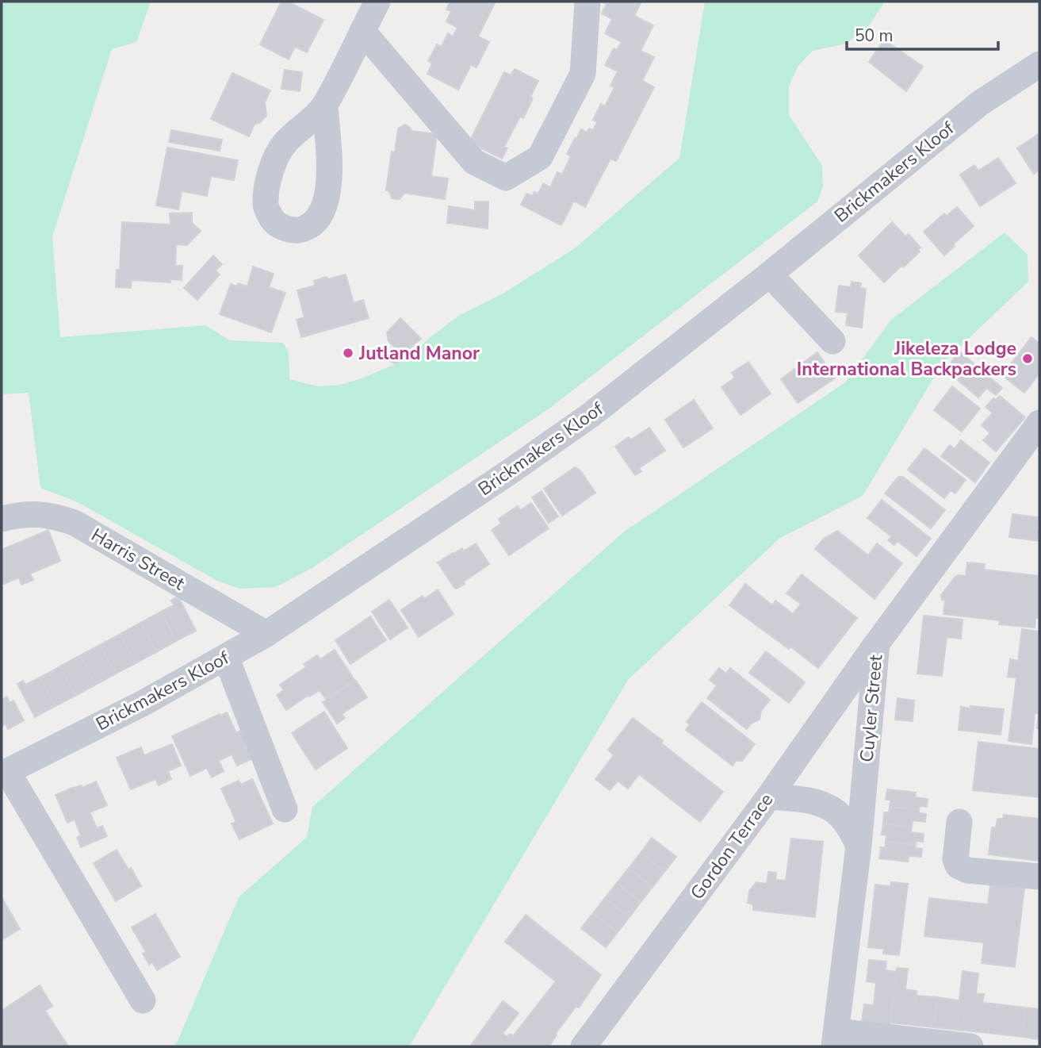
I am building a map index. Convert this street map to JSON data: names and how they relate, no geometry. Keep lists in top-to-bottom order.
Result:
{
  "streets": {
    "street": [
      "Brickmakers Kloof",
      "Harris Street",
      "Cuyler Street",
      "Gordon Terrace"
    ]
  },
  "crossings": [
    ["Brickmakers Kloof", "Harris Street"],
    ["Cuyler Street", "Gordon Terrace"]
  ],
  "places": ["Jutland Manor", "Jikeleza Lodge International Backpackers"],
  "scale_bar": "50 m"
}
